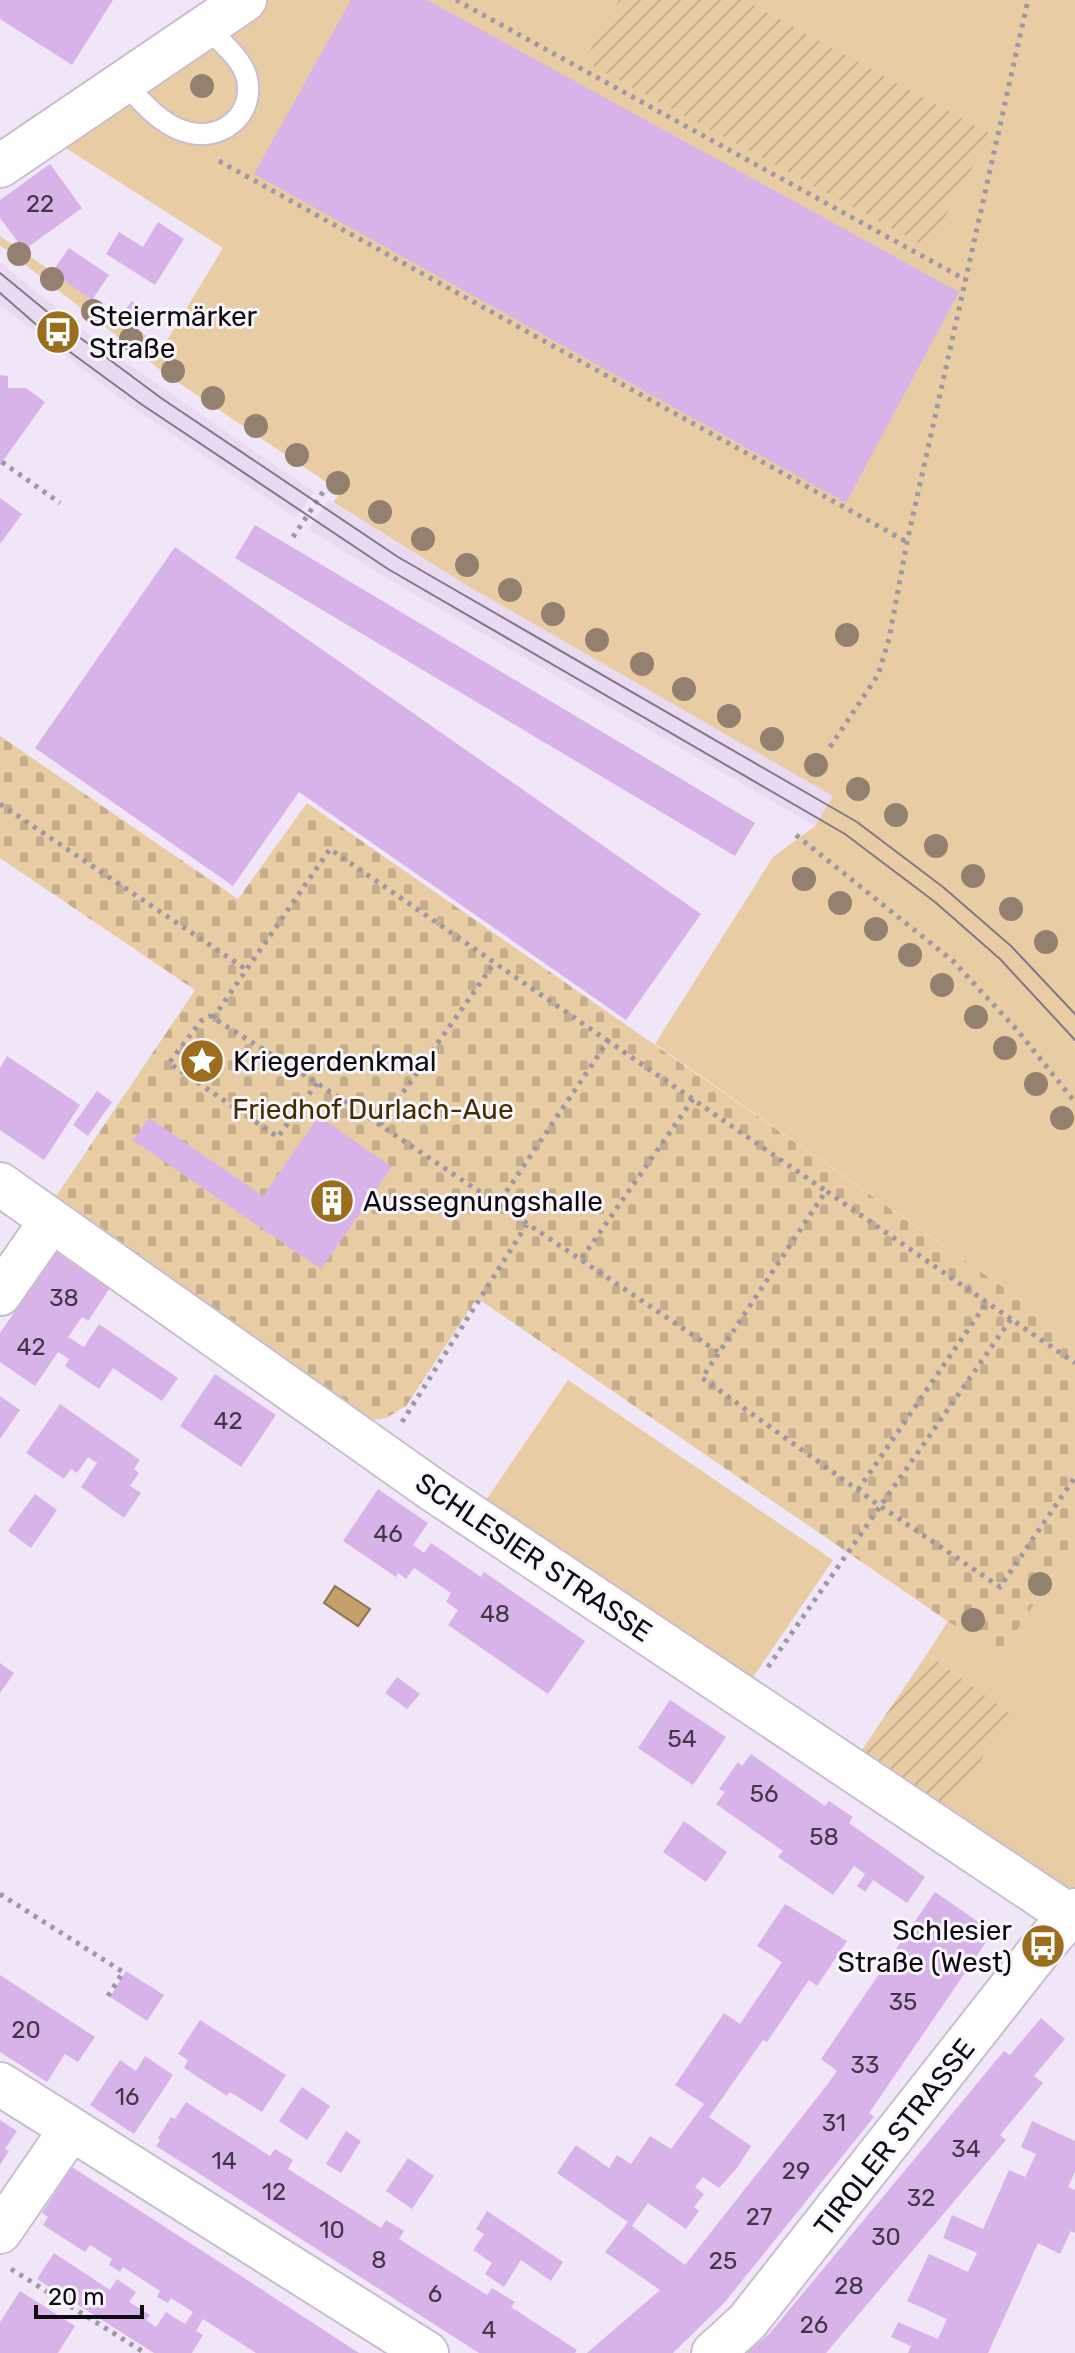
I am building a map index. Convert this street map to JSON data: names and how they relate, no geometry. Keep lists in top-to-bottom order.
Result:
{
  "streets": {
    "street": ["SCHLESIER STRASSE", "TIROLER STRASSE"]
  },
  "crossings": [
    ["SCHLESIER STRASSE", "TIROLER STRASSE"]
  ],
  "parks": ["Friedhof Durlach-Aue"],
  "places": {
    "bus stop": ["Steiermärker Straße", "Schlesier Straße (West)"],
    "place": ["Kriegerdenkmal"],
    "building": ["Aussegnungshalle"]
  },
  "house_numbers": [
    "22",
    "38",
    "42",
    "42",
    "46",
    "48",
    "54",
    "56",
    "58",
    "35",
    "20",
    "33",
    "16",
    "31",
    "34",
    "14",
    "29",
    "12",
    "32",
    "27",
    "10",
    "30",
    "8",
    "25",
    "28",
    "6",
    "26",
    "4"
  ],
  "scale_bar": "20 m"
}
